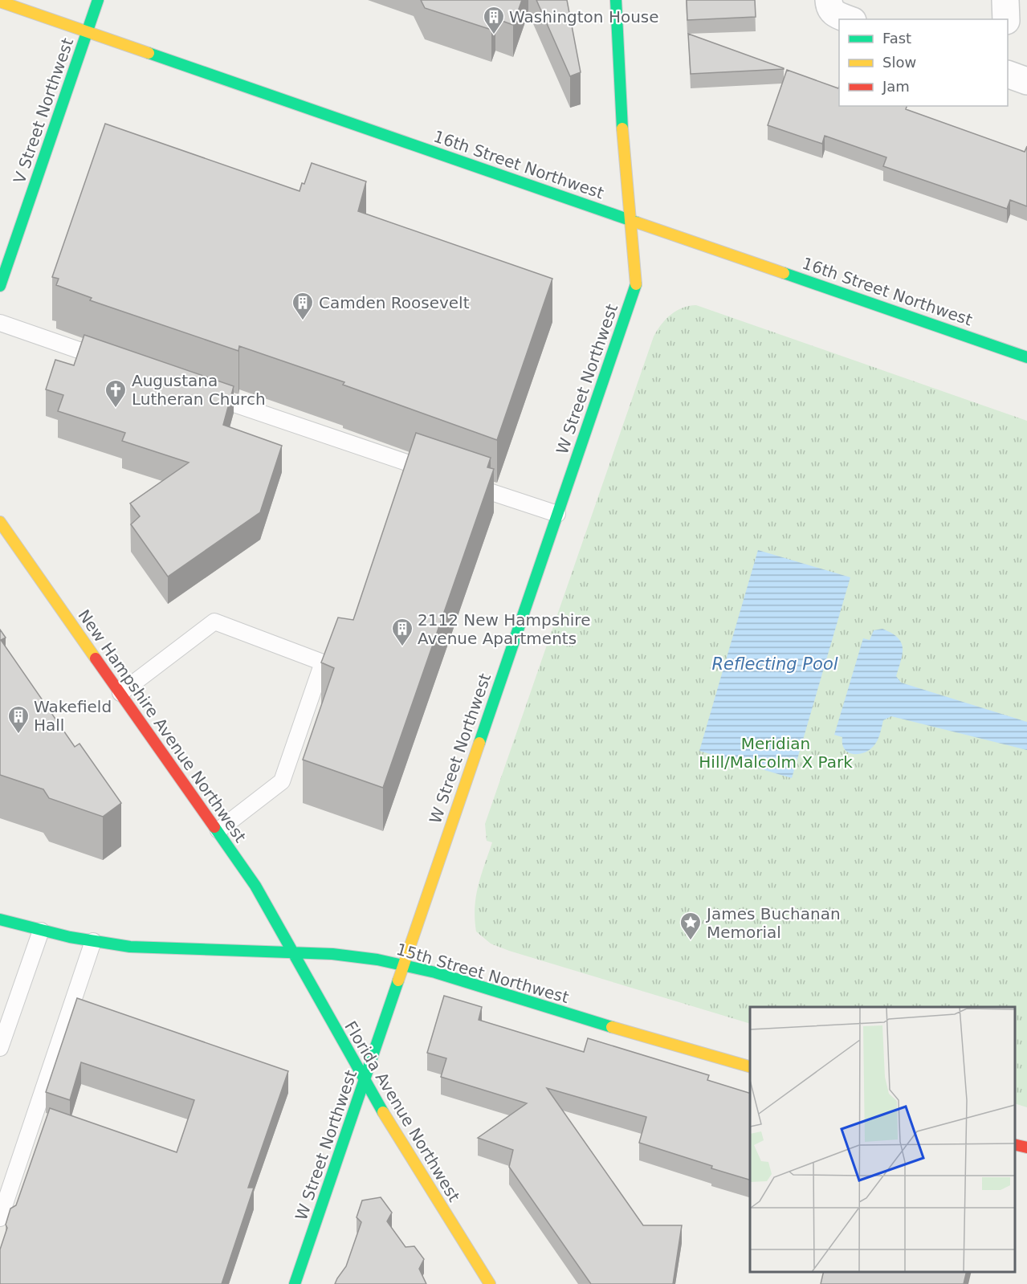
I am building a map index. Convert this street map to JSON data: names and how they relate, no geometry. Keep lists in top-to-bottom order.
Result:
{
  "streets": {
    "main road": [
      "V Street Northwest",
      "16th Street Northwest",
      "W Street Northwest",
      "New Hampshire Avenue Northwest",
      "15th Street Northwest",
      "Florida Avenue Northwest"
    ]
  },
  "crossings": [
    ["V Street Northwest", "16th Street Northwest"],
    ["16th Street Northwest", "W Street Northwest"],
    ["W Street Northwest", "15th Street Northwest"],
    ["W Street Northwest", "Florida Avenue Northwest"],
    ["New Hampshire Avenue Northwest", "15th Street Northwest"],
    ["New Hampshire Avenue Northwest", "Florida Avenue Northwest"],
    ["15th Street Northwest", "Florida Avenue Northwest"]
  ],
  "water": ["Reflecting Pool"],
  "parks": ["Meridian Hill/Malcolm X Park"],
  "places": {
    "building": [
      "Washington House",
      "Camden Roosevelt",
      "2112 New Hampshire Avenue Apartments",
      "Wakefield Hall"
    ],
    "church": ["Augustana Lutheran Church"],
    "place": ["James Buchanan Memorial"]
  },
  "legend": ["Fast", "Slow", "Jam"]
}
